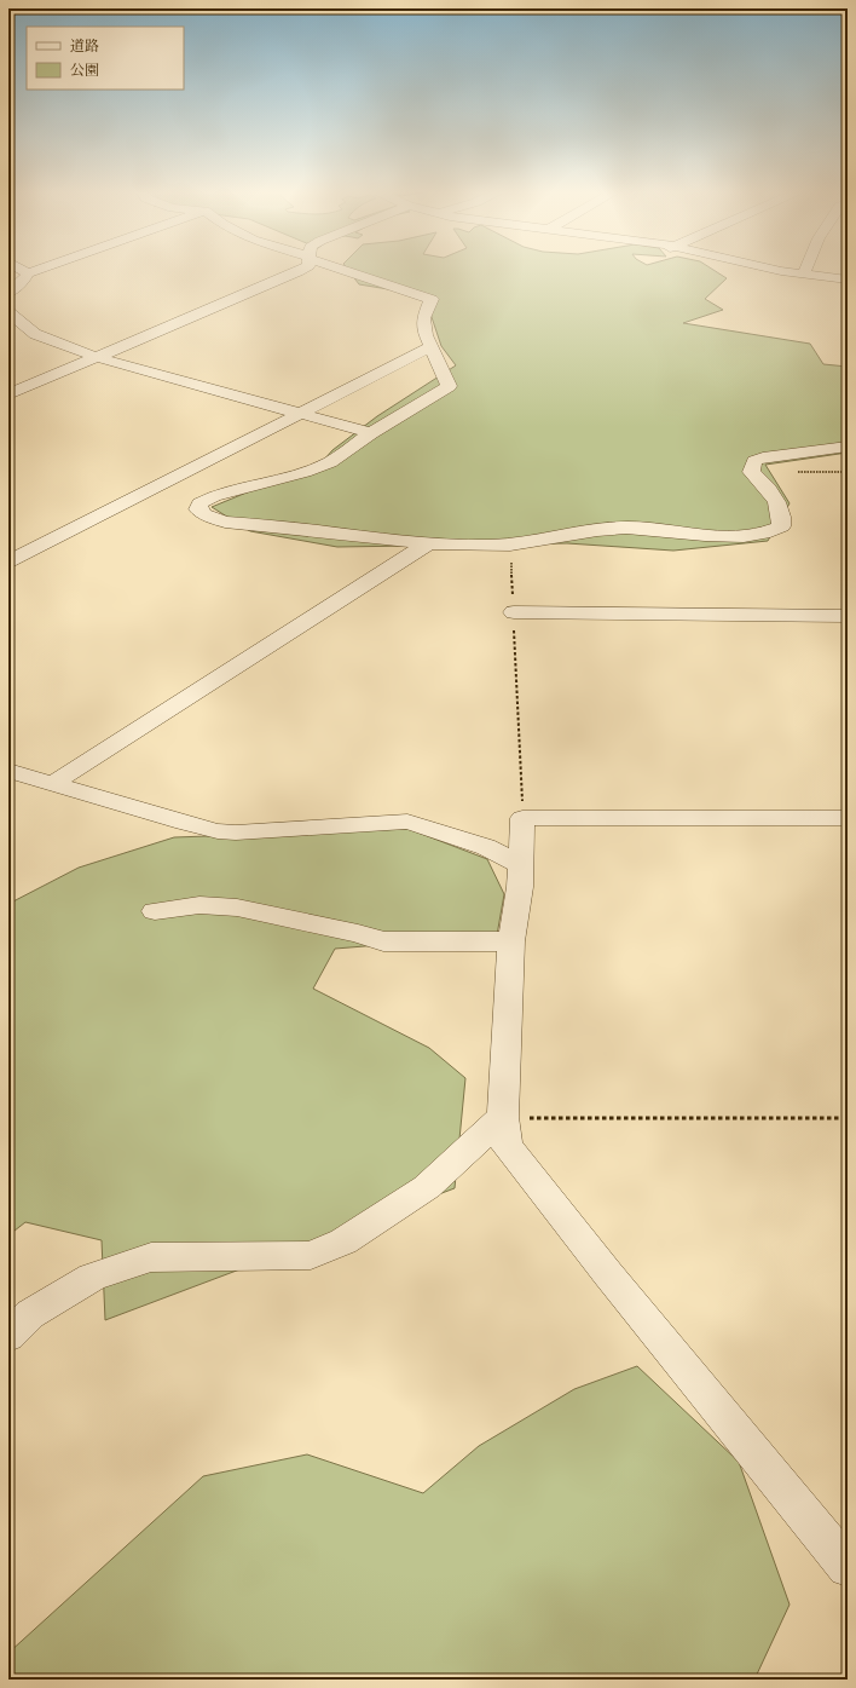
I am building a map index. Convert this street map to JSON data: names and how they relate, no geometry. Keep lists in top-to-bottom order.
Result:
{
  "legend": ["道路", "公園"]
}
